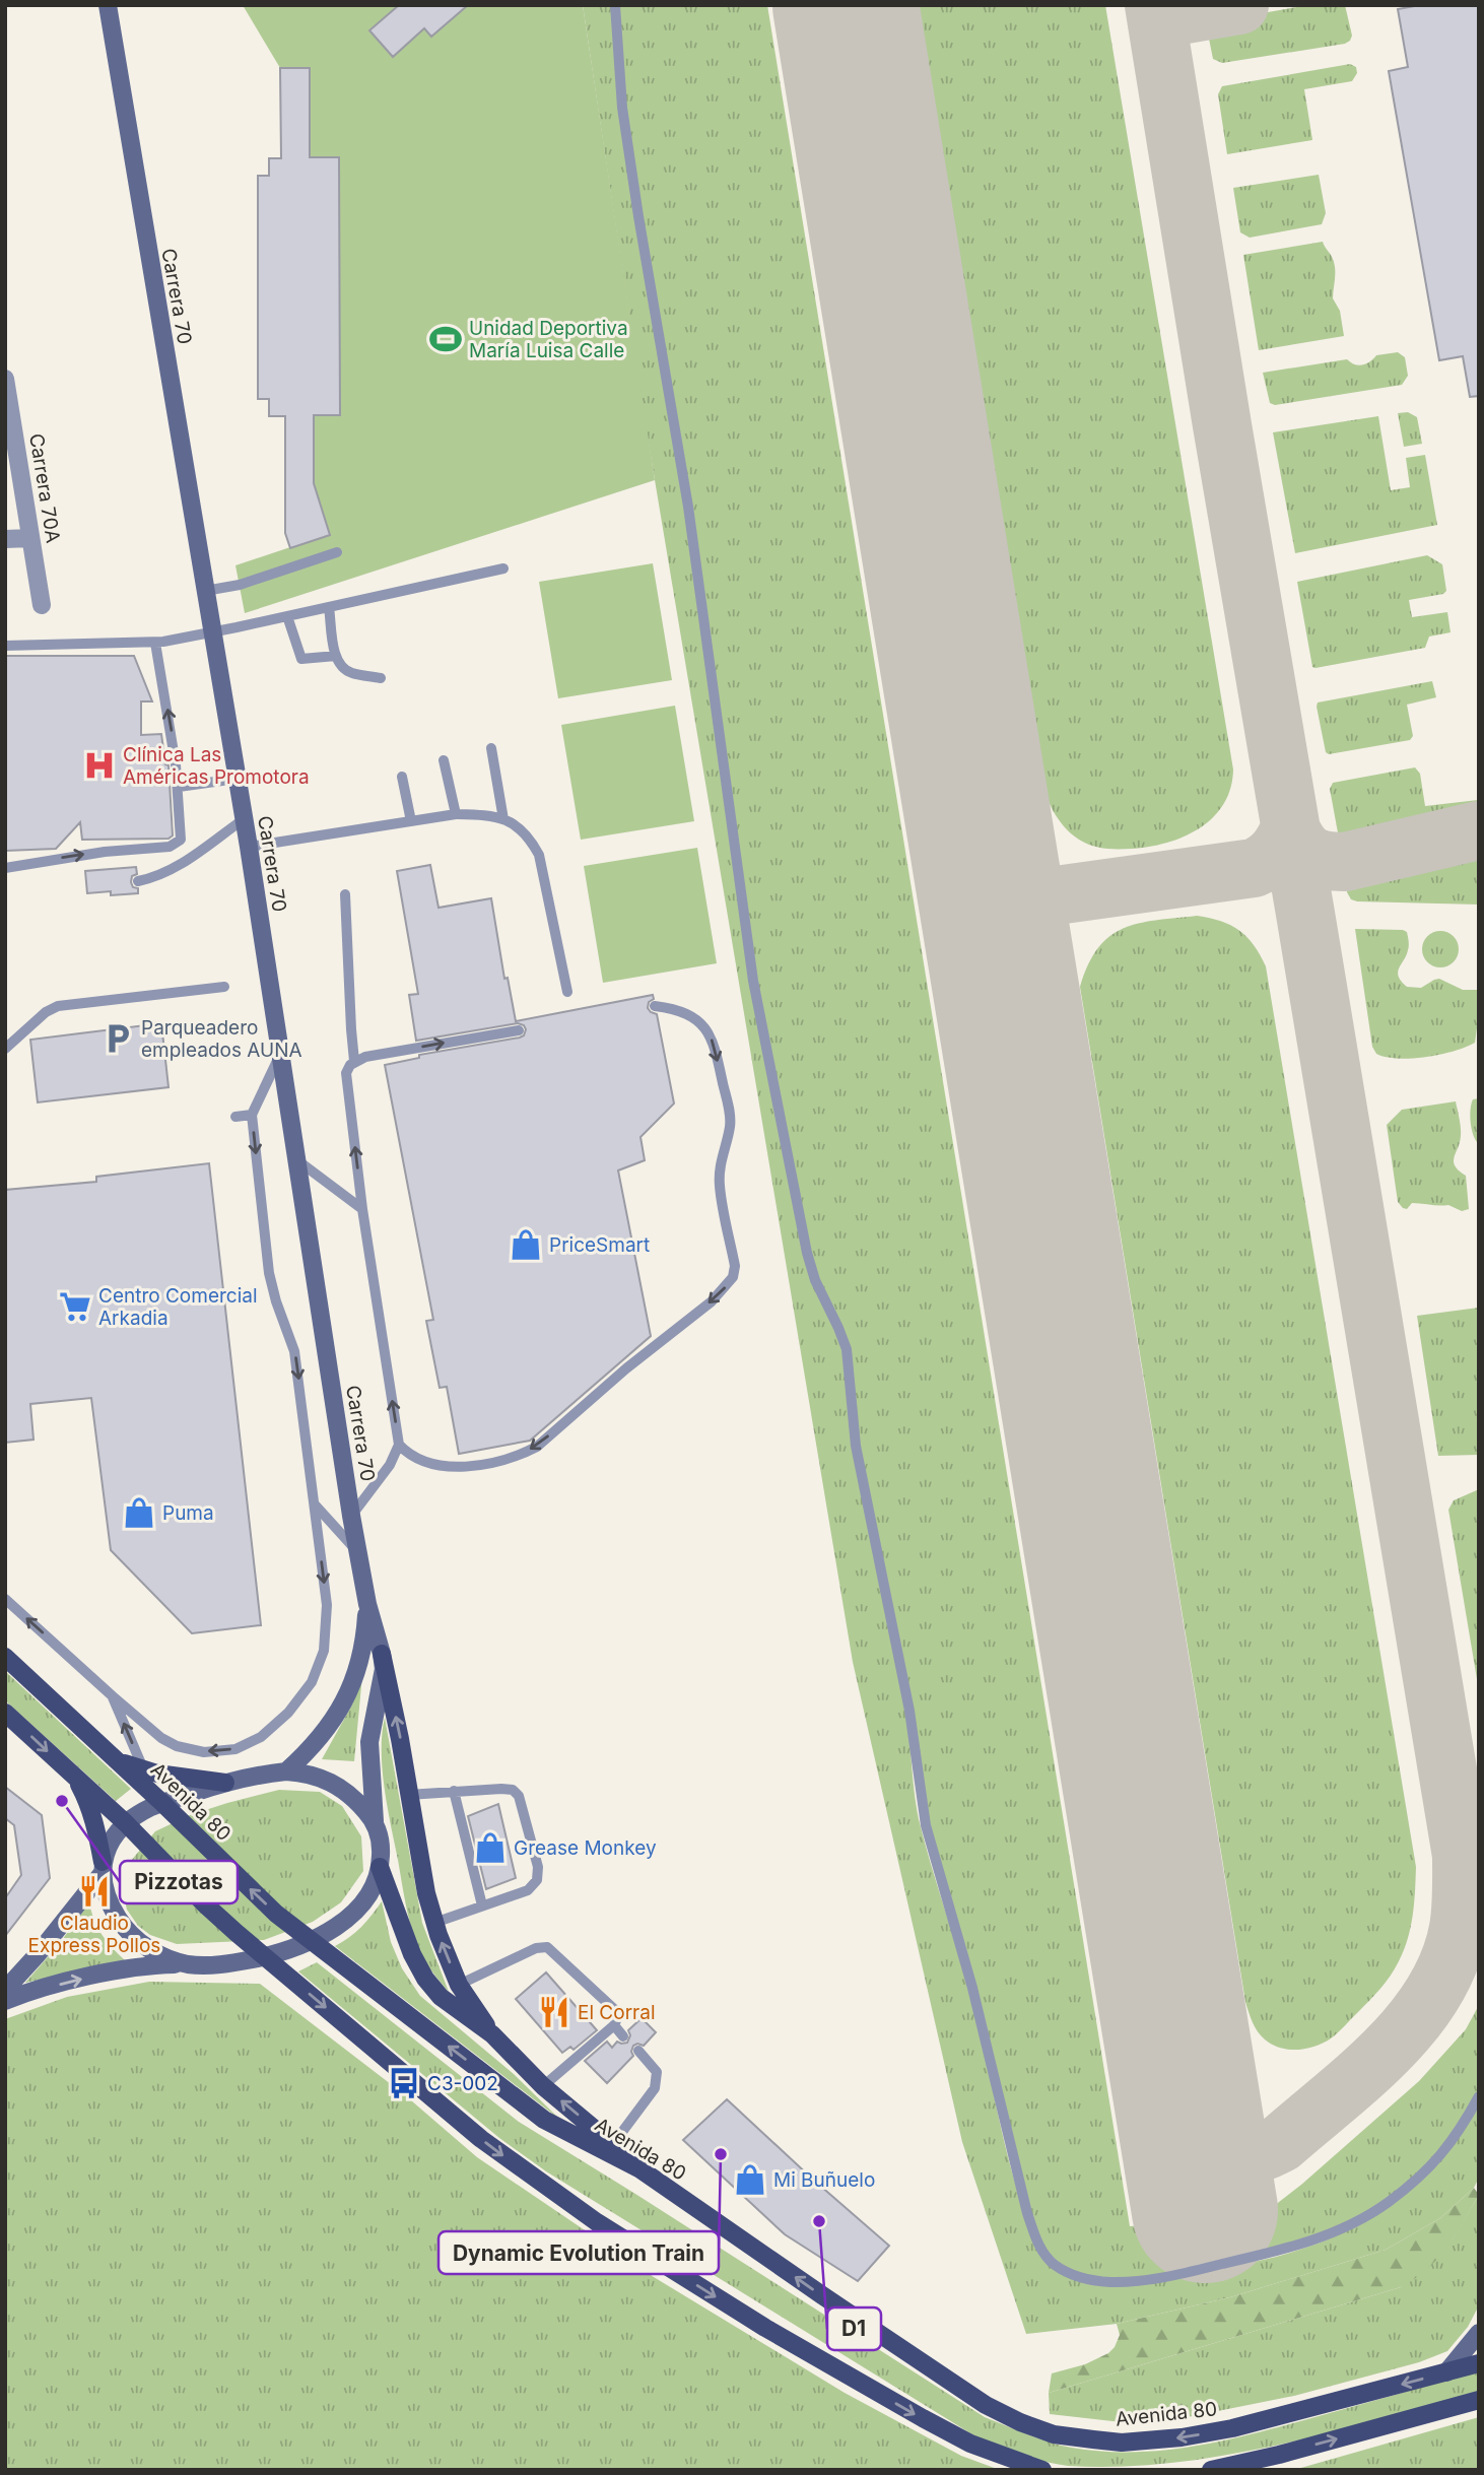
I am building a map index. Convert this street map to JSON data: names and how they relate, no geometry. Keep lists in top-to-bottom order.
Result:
{
  "streets": {
    "main road": ["Carrera 70", "Avenida 80"],
    "street": ["Carrera 70A"]
  },
  "places": {
    "sports": ["Unidad Deportiva María Luisa Calle"],
    "hospital": ["Clínica Las Américas Promotora"],
    "parking": ["Parqueadero empleados AUNA"],
    "shop": [
      "PriceSmart",
      "Puma",
      "Grease Monkey",
      "Mi Buñuelo"
    ],
    "supermarket": ["Centro Comercial Arkadia"],
    "other": ["Pizzotas", "Dynamic Evolution Train", "D1"],
    "restaurant": ["Claudio Express Pollos", "El Corral"],
    "bus stop": ["C3-002"]
  }
}
